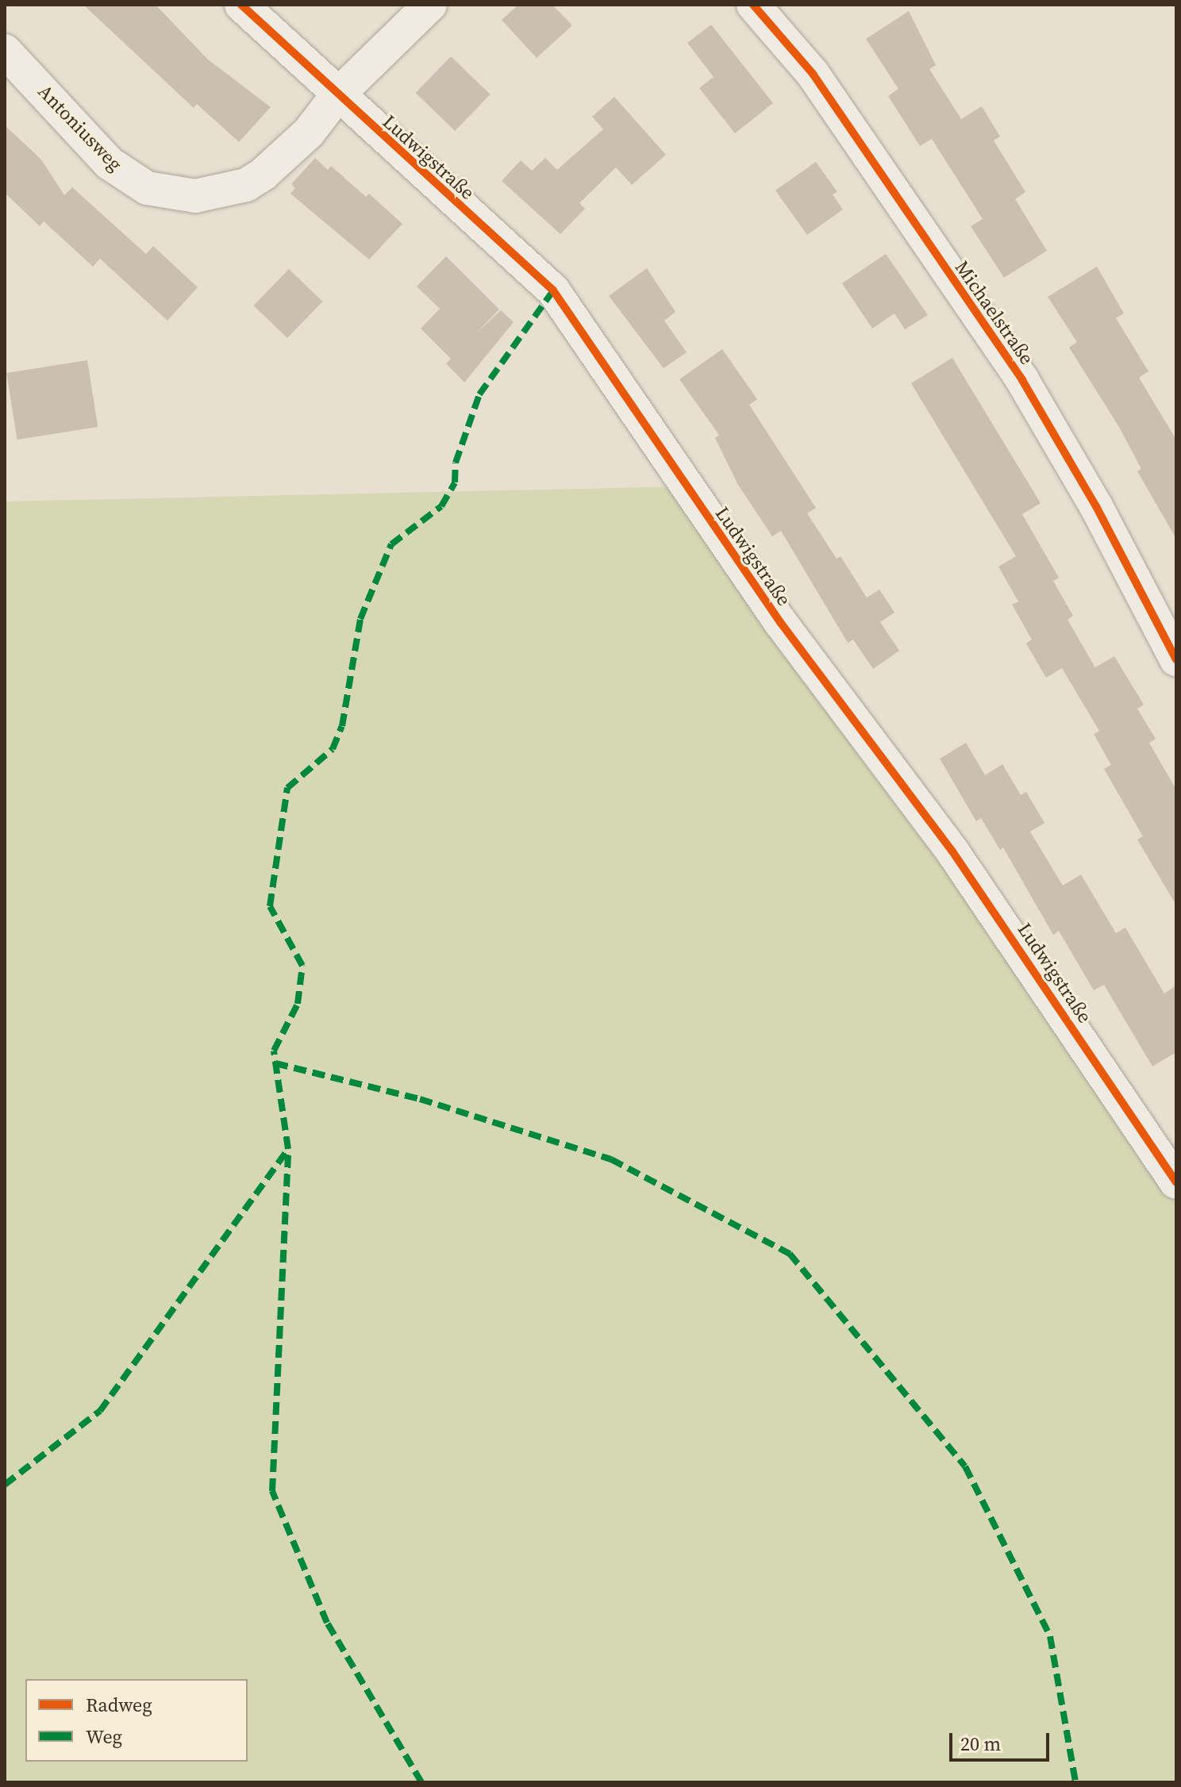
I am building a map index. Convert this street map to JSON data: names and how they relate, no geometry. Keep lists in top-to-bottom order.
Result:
{
  "streets": {
    "street": ["Antoniusweg", "Ludwigstraße", "Michaelstraße"]
  },
  "crossings": [
    ["Antoniusweg", "Ludwigstraße"]
  ],
  "legend": ["Radweg", "Weg"],
  "scale_bar": "20 m"
}
